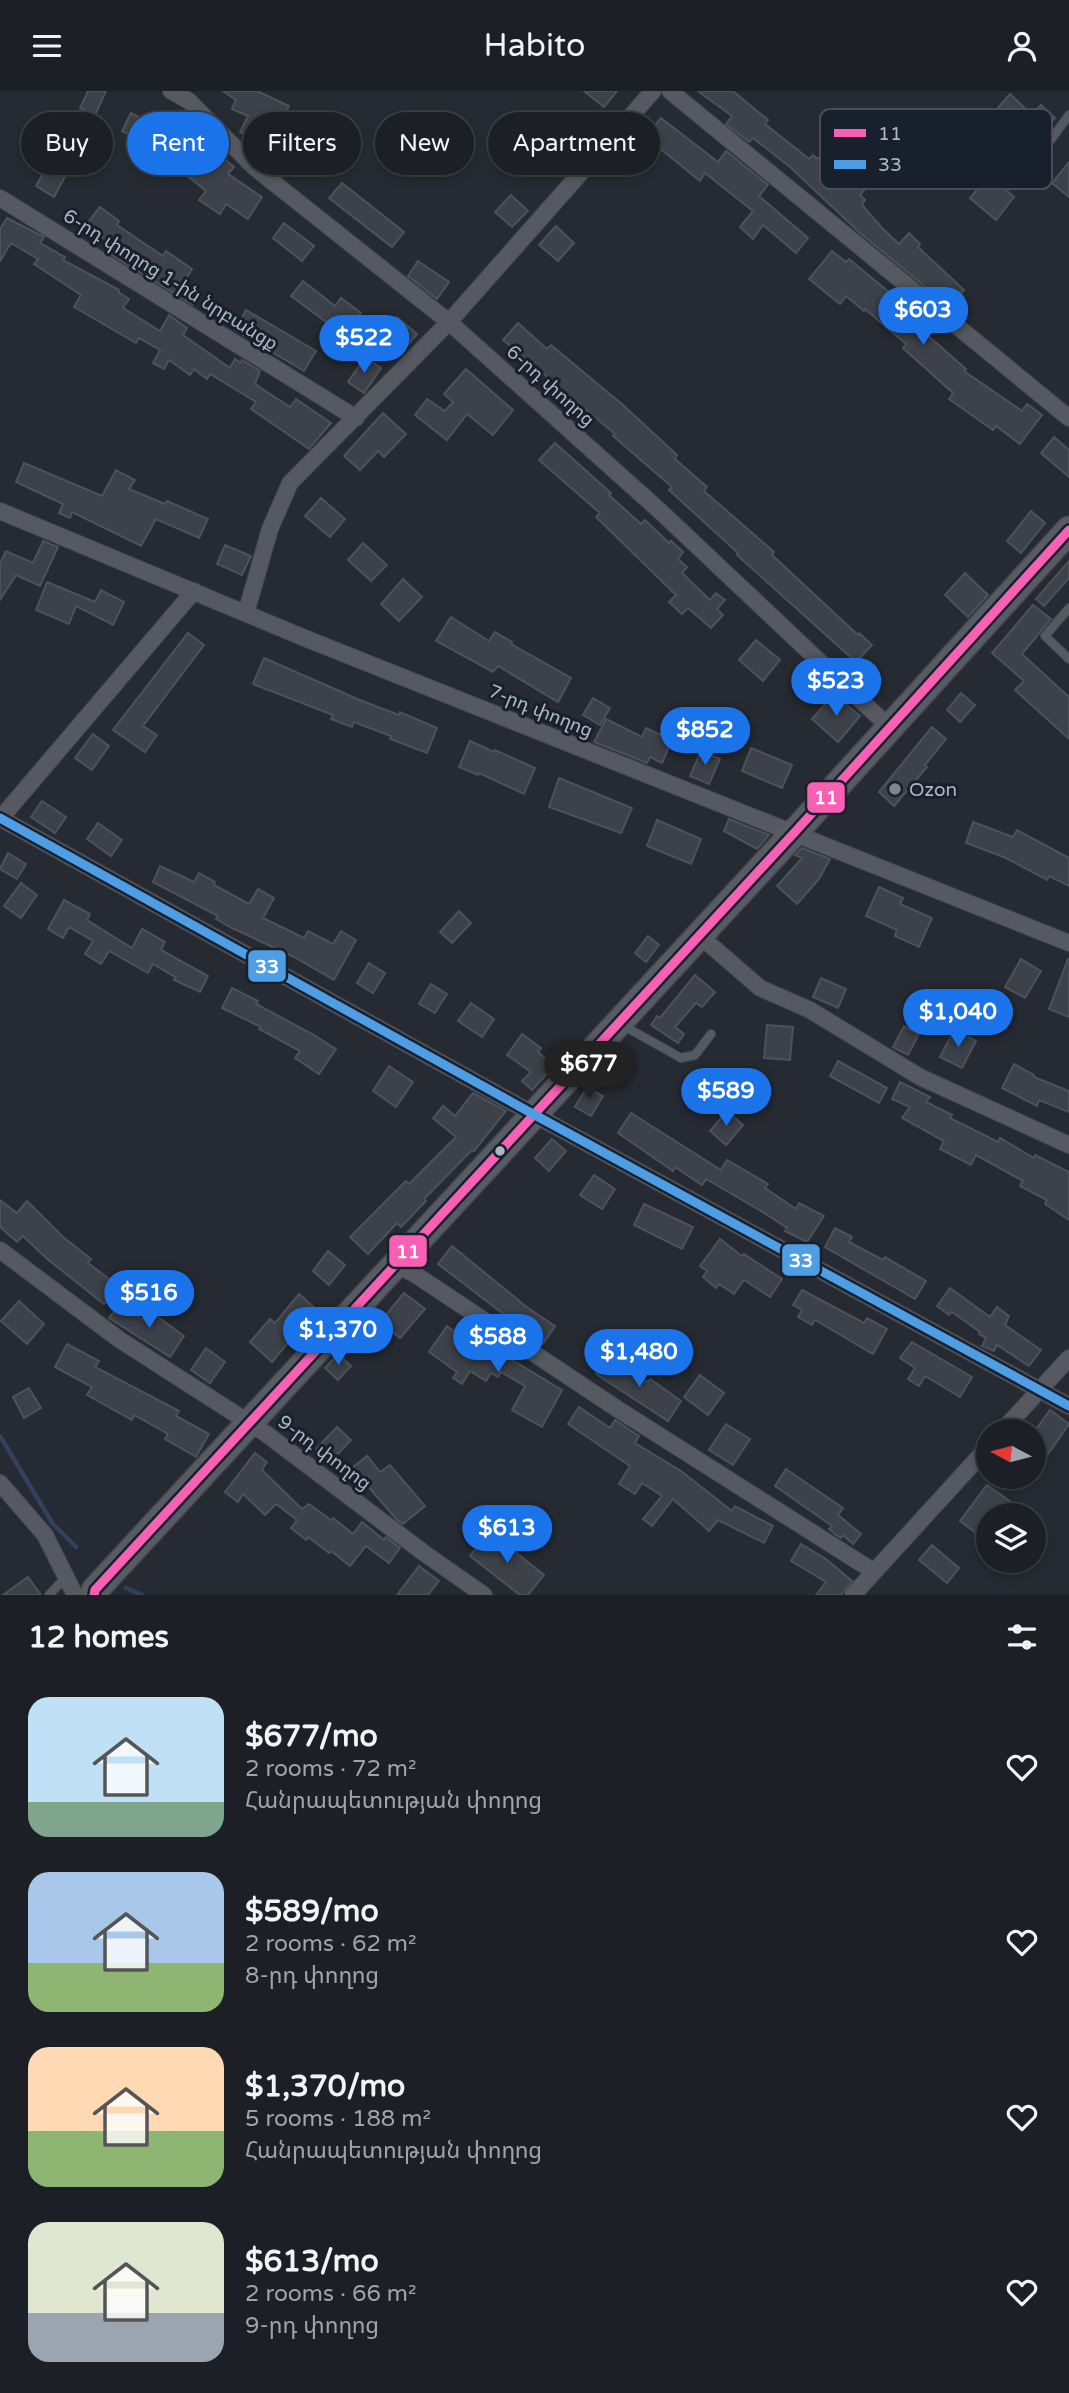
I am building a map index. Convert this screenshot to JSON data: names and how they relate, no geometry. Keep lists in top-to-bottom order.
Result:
{
  "streets": {
    "street": [
      "6-րդ փողոց 1-ին նրբանցք",
      "6-րդ փողոց",
      "7-րդ փողոց",
      "9-րդ փողոց"
    ]
  },
  "places": ["Ozon"],
  "lines": ["transit line 11", "transit line 33"],
  "legend": ["11", "33"],
  "north": "left",
  "page": {
    "header": "Habito",
    "chip": [
      "Buy",
      "Rent",
      "Filters",
      "New",
      "Apartment"
    ],
    "price": [
      "$603",
      "$522",
      "$523",
      "$852",
      "$1,040",
      "$677",
      "$589",
      "$516",
      "$1,370",
      "$588",
      "$1,480",
      "$613"
    ],
    "heading": "12 homes",
    "list": [
      {
        "name": "$677/mo",
        "note": "2 rooms · 72 m² · Հանրապետության փողոց"
      },
      {
        "name": "$589/mo",
        "note": "2 rooms · 62 m² · 8-րդ փողոց"
      },
      {
        "name": "$1,370/mo",
        "note": "5 rooms · 188 m² · Հանրապետության փողոց"
      },
      {
        "name": "$613/mo",
        "note": "2 rooms · 66 m² · 9-րդ փողոց"
      }
    ]
  }
}
